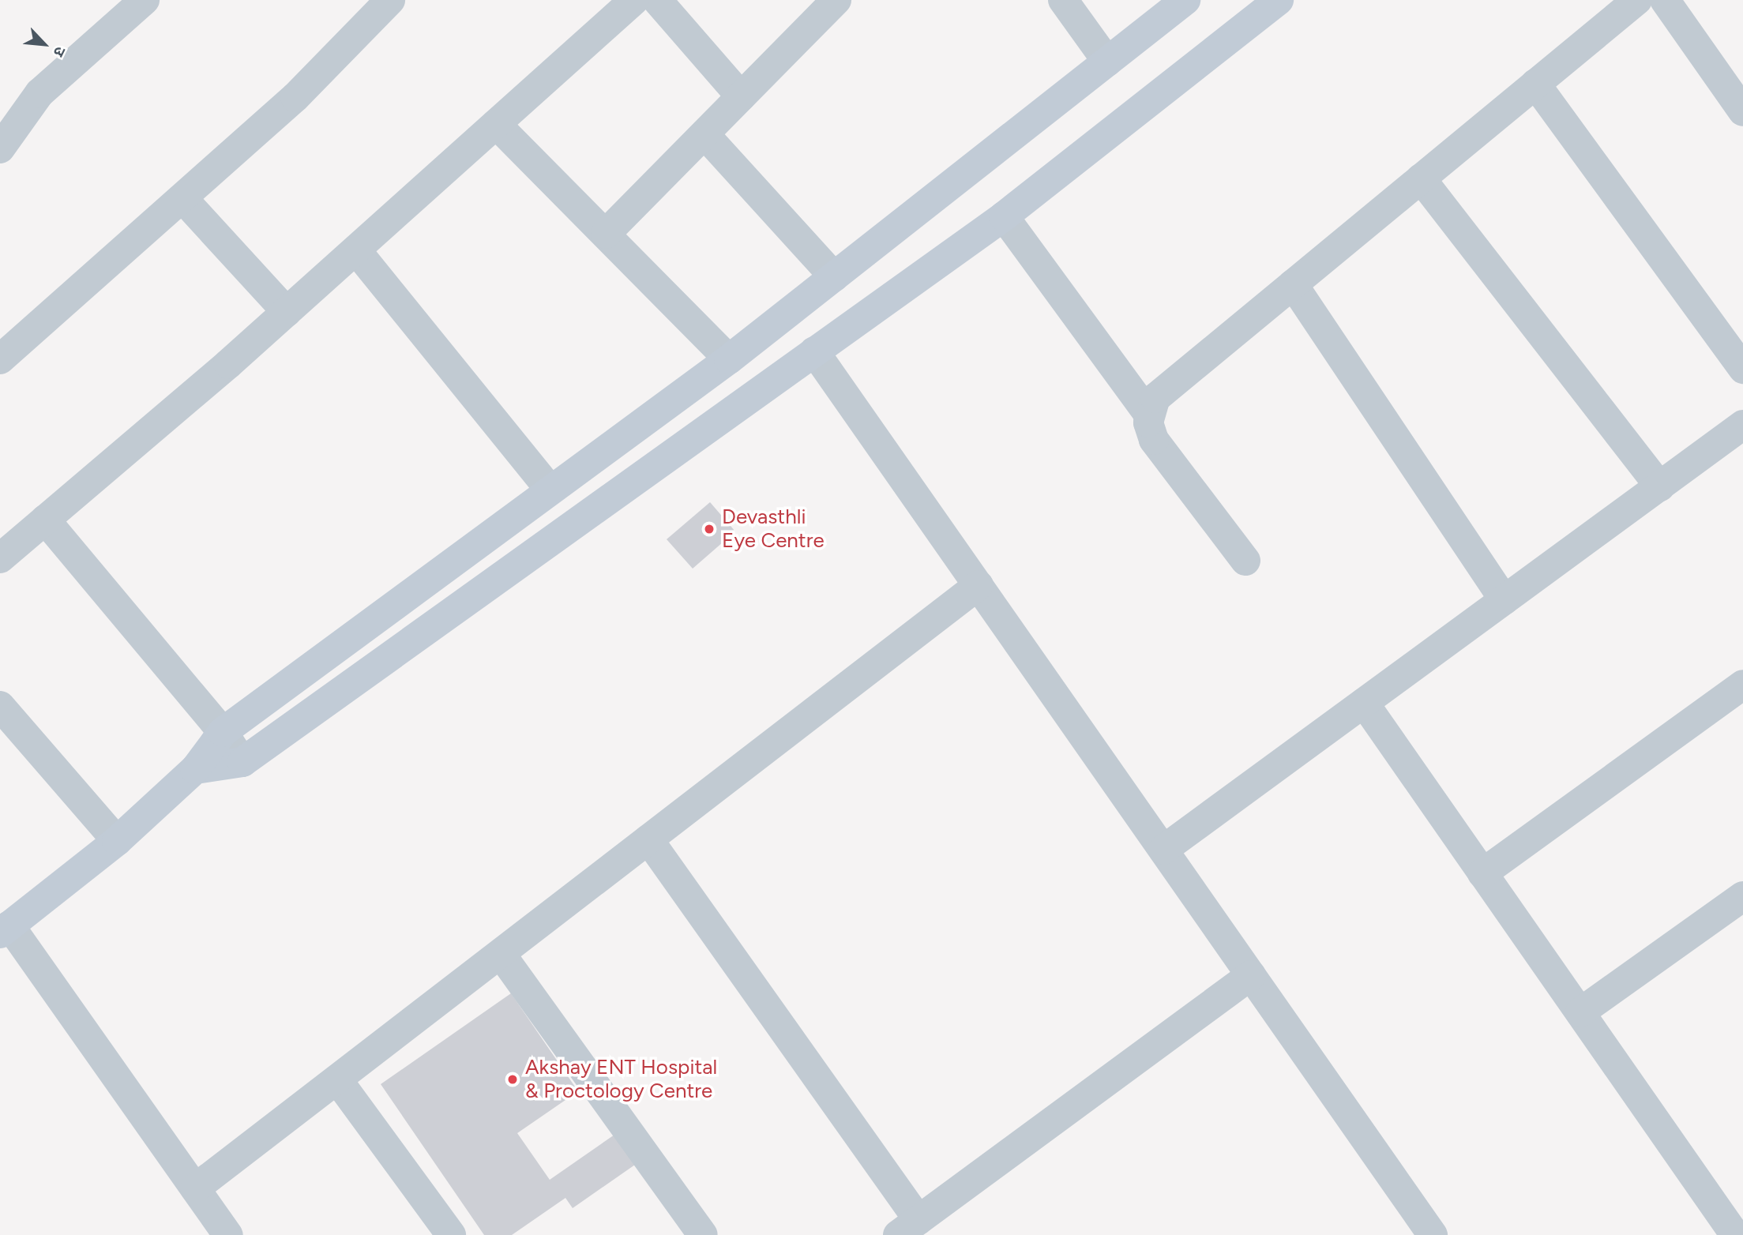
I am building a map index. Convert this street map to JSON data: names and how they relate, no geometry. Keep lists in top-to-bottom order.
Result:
{
  "places": ["Devasthli Eye Centre", "Akshay ENT Hospital & Proctology Centre"],
  "north": "bottom right"
}
